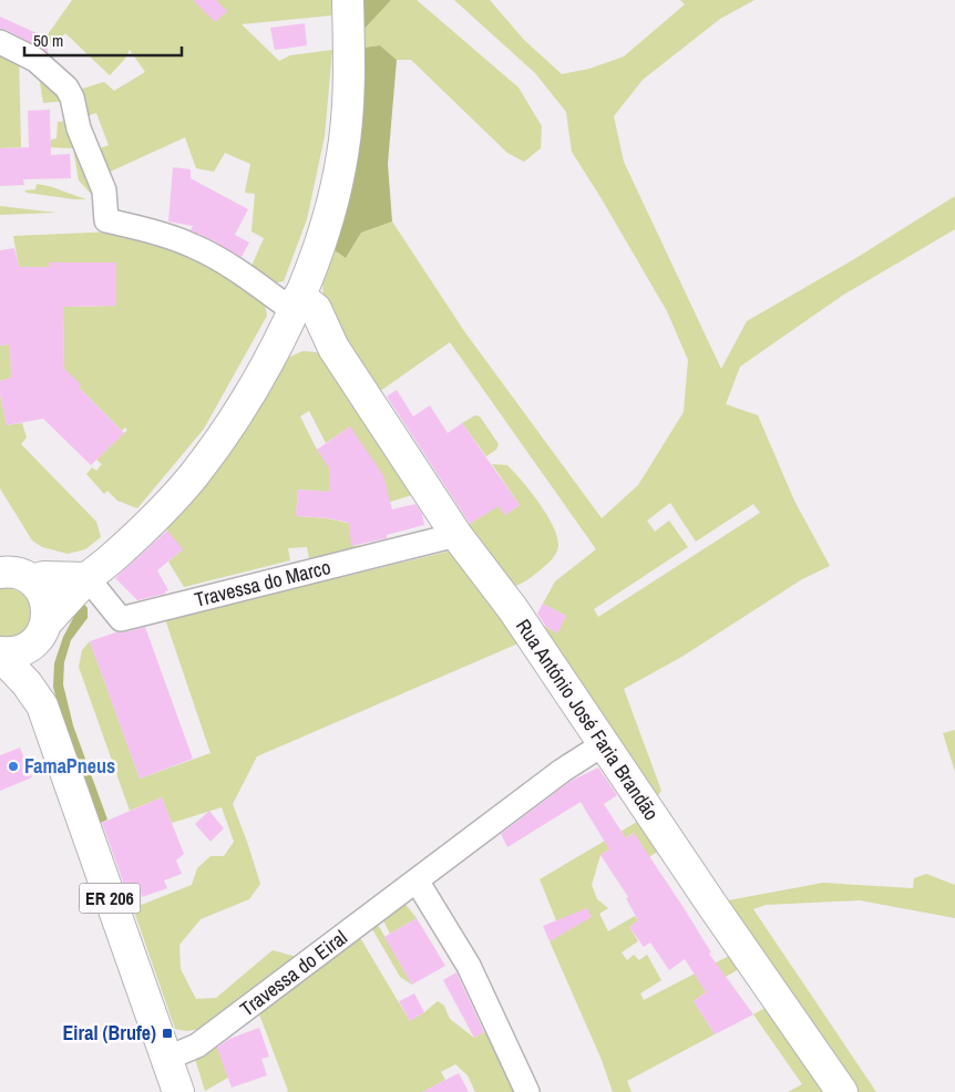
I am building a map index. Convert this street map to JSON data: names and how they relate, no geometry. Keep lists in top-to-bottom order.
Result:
{
  "streets": {
    "main road": ["Rua António José Faria Brandão", "ER 206"],
    "street": ["Travessa do Marco", "Travessa do Eiral"]
  },
  "crossings": [
    ["Travessa do Marco", "Rua António José Faria Brandão"],
    ["Rua António José Faria Brandão", "Travessa do Eiral"],
    ["ER 206", "Travessa do Eiral"]
  ],
  "places": {
    "other": ["FamaPneus"],
    "transit": ["Eiral (Brufe)"]
  },
  "scale_bar": "50 m"
}
